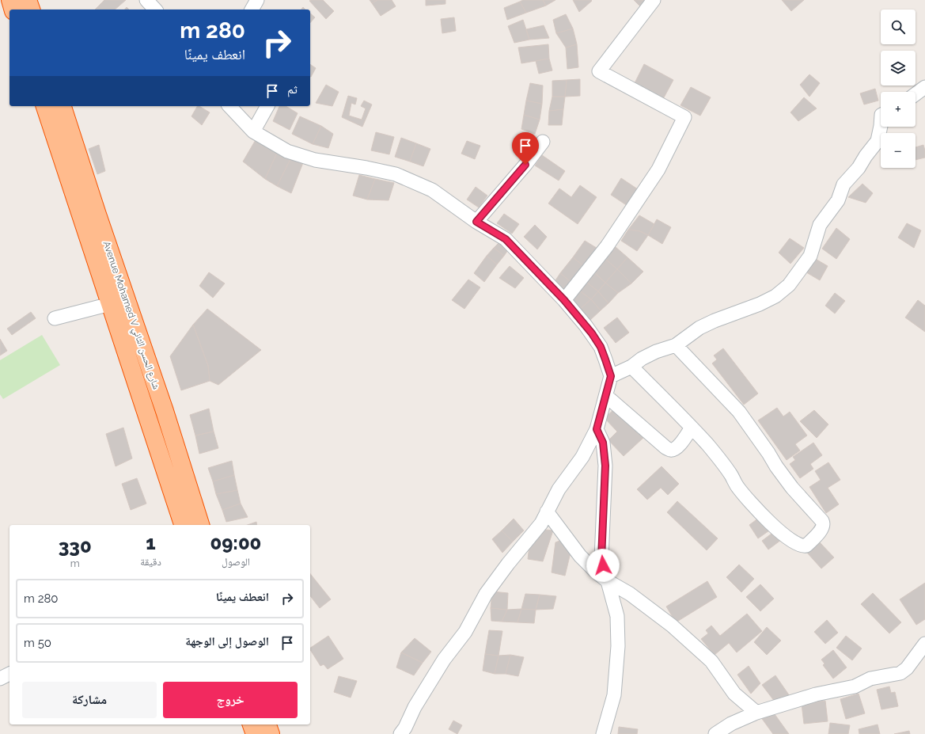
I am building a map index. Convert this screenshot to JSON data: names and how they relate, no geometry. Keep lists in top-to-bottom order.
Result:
{
  "streets": {
    "highway": ["Avenue Mohamed V شارع الحسن الثاني"]
  },
  "page": {
    "map_buttons": ["+", "−"],
    "turn": ["280 m", "انعطف يمينًا"],
    "then": "ثم",
    "eta": [
      "09:00",
      "الوصول",
      "1",
      "دقيقة",
      "330",
      "m"
    ],
    "list": [
      {
        "name": "انعطف يمينًا",
        "value": "280 m"
      },
      {
        "name": "الوصول إلى الوجهة",
        "value": "50 m"
      }
    ],
    "buttons": ["خروج", "مشاركة"]
  }
}
